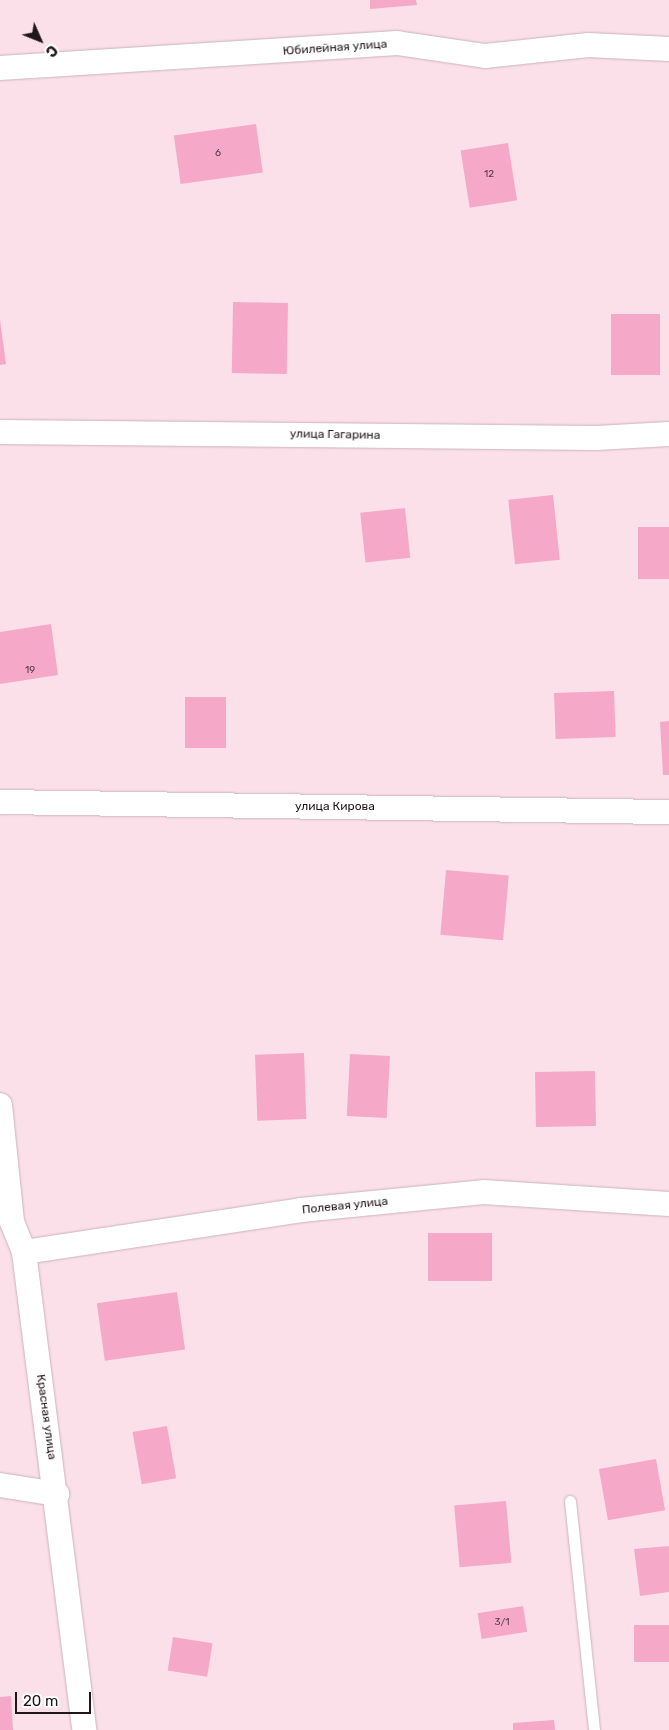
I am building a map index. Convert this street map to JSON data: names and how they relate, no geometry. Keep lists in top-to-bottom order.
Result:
{
  "streets": {
    "street": [
      "Юбилейная улица",
      "улица Гагарина",
      "улица Кирова",
      "Полевая улица",
      "Красная улица"
    ]
  },
  "crossings": [
    ["Полевая улица", "Красная улица"]
  ],
  "house_numbers": [
    "6",
    "12",
    "19",
    "3/1"
  ],
  "scale_bar": "20 m",
  "north": "bottom right"
}
